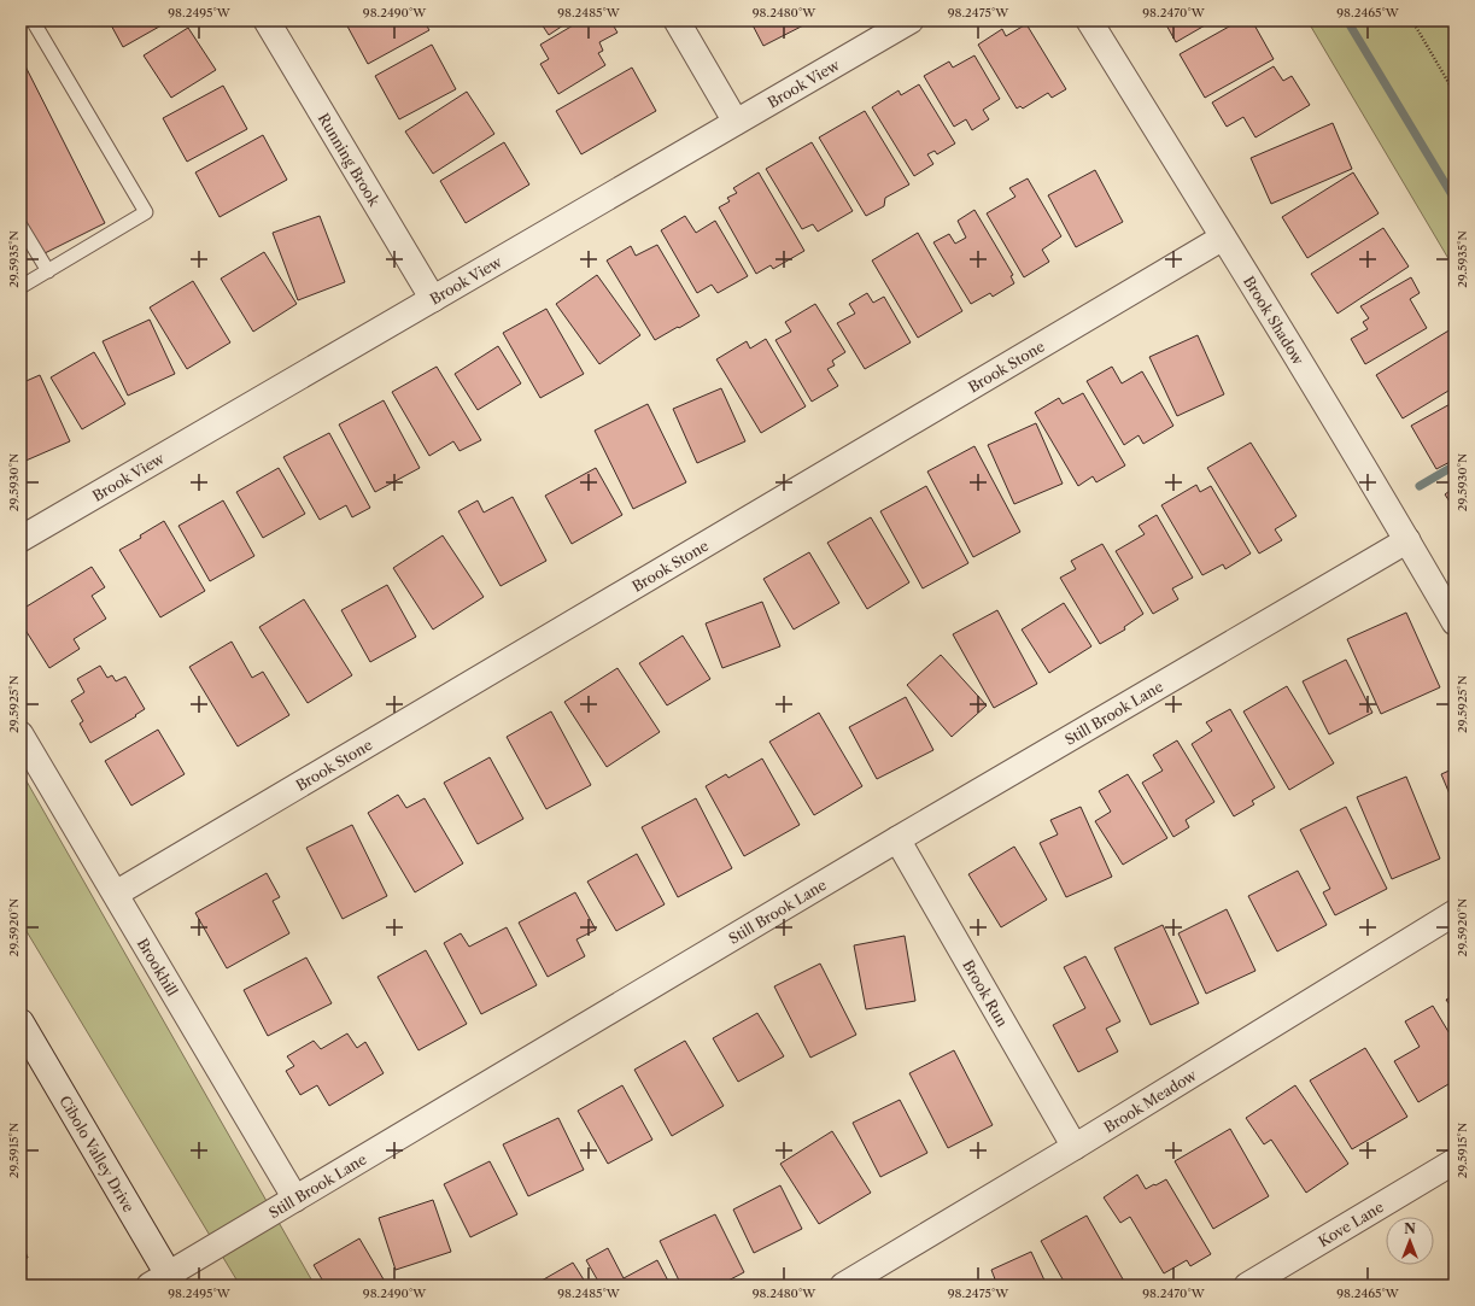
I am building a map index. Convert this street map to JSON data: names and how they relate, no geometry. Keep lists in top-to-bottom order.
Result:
{
  "streets": {
    "main road": ["Cibolo Valley Drive"],
    "street": [
      "Brook View",
      "Running Brook",
      "Brook Shadow",
      "Brook Stone",
      "Still Brook Lane",
      "Brookhill",
      "Brook Run",
      "Brook Meadow",
      "Kove Lane"
    ]
  },
  "crossings": [
    ["Brook View", "Running Brook"],
    ["Brook Shadow", "Brook Stone"],
    ["Brook Shadow", "Still Brook Lane"],
    ["Brook Stone", "Brookhill"],
    ["Still Brook Lane", "Brookhill"],
    ["Still Brook Lane", "Brook Run"],
    ["Still Brook Lane", "Cibolo Valley Drive"],
    ["Brook Run", "Brook Meadow"]
  ],
  "north": "top",
  "coordinates": [
    "98.2495°W",
    "98.2490°W",
    "98.2485°W",
    "98.2480°W",
    "98.2475°W",
    "98.2470°W",
    "98.2465°W",
    "29.5935°N",
    "29.5930°N",
    "29.5925°N",
    "29.5920°N",
    "29.5915°N"
  ]
}
